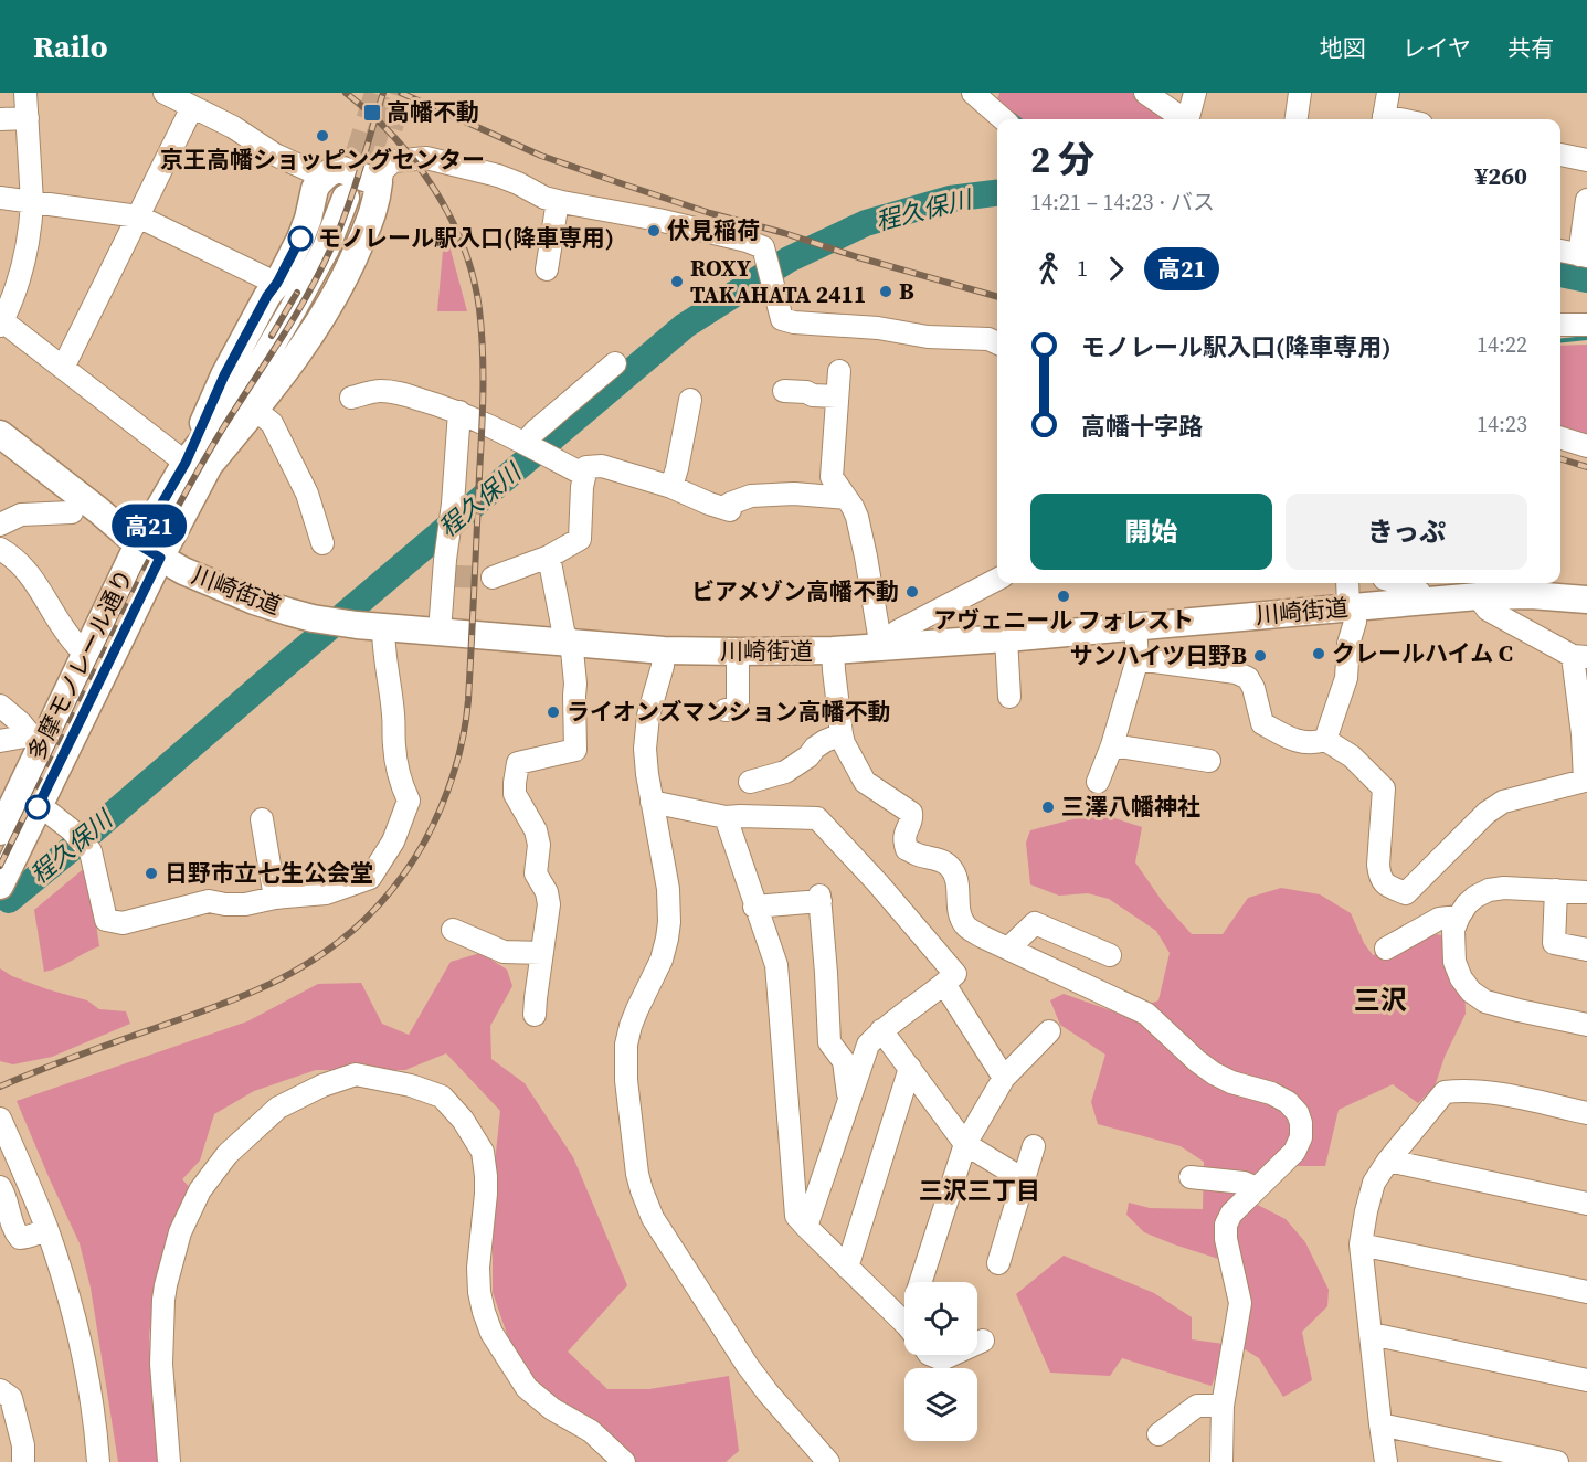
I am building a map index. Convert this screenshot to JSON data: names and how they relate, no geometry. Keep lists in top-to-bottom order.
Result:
{
  "streets": {
    "main road": ["川崎街道", "多摩モノレール通り"]
  },
  "crossings": [
    ["川崎街道", "多摩モノレール通り"]
  ],
  "districts": ["三沢", "三沢三丁目"],
  "water": ["程久保川"],
  "places": {
    "transit": ["高幡不動"],
    "other": [
      "京王高幡ショッピングセンター",
      "伏見稲荷",
      "モノレール駅入口(降車専用)",
      "ROXY TAKAHATA 2411",
      "B",
      "ビアメゾン高幡不動",
      "アヴェニール フォレスト",
      "クレールハイム C",
      "サンハイツ日野B",
      "ライオンズマンション高幡不動",
      "三澤八幡神社",
      "日野市立七生公会堂"
    ]
  },
  "lines": ["bus line 高21"],
  "page": {
    "header": "Railo",
    "nav": ["地図", "レイヤ", "共有"],
    "on_map": "高21",
    "heading": ["2 分", "14:21 – 14:23 · バス", "¥260"],
    "legs": ["1", "高21"],
    "list": [
      {
        "name": "モノレール駅入口(降車専用)",
        "value": "14:22"
      },
      {
        "name": "高幡十字路",
        "value": "14:23"
      }
    ],
    "buttons": ["開始", "きっぷ"]
  }
}
